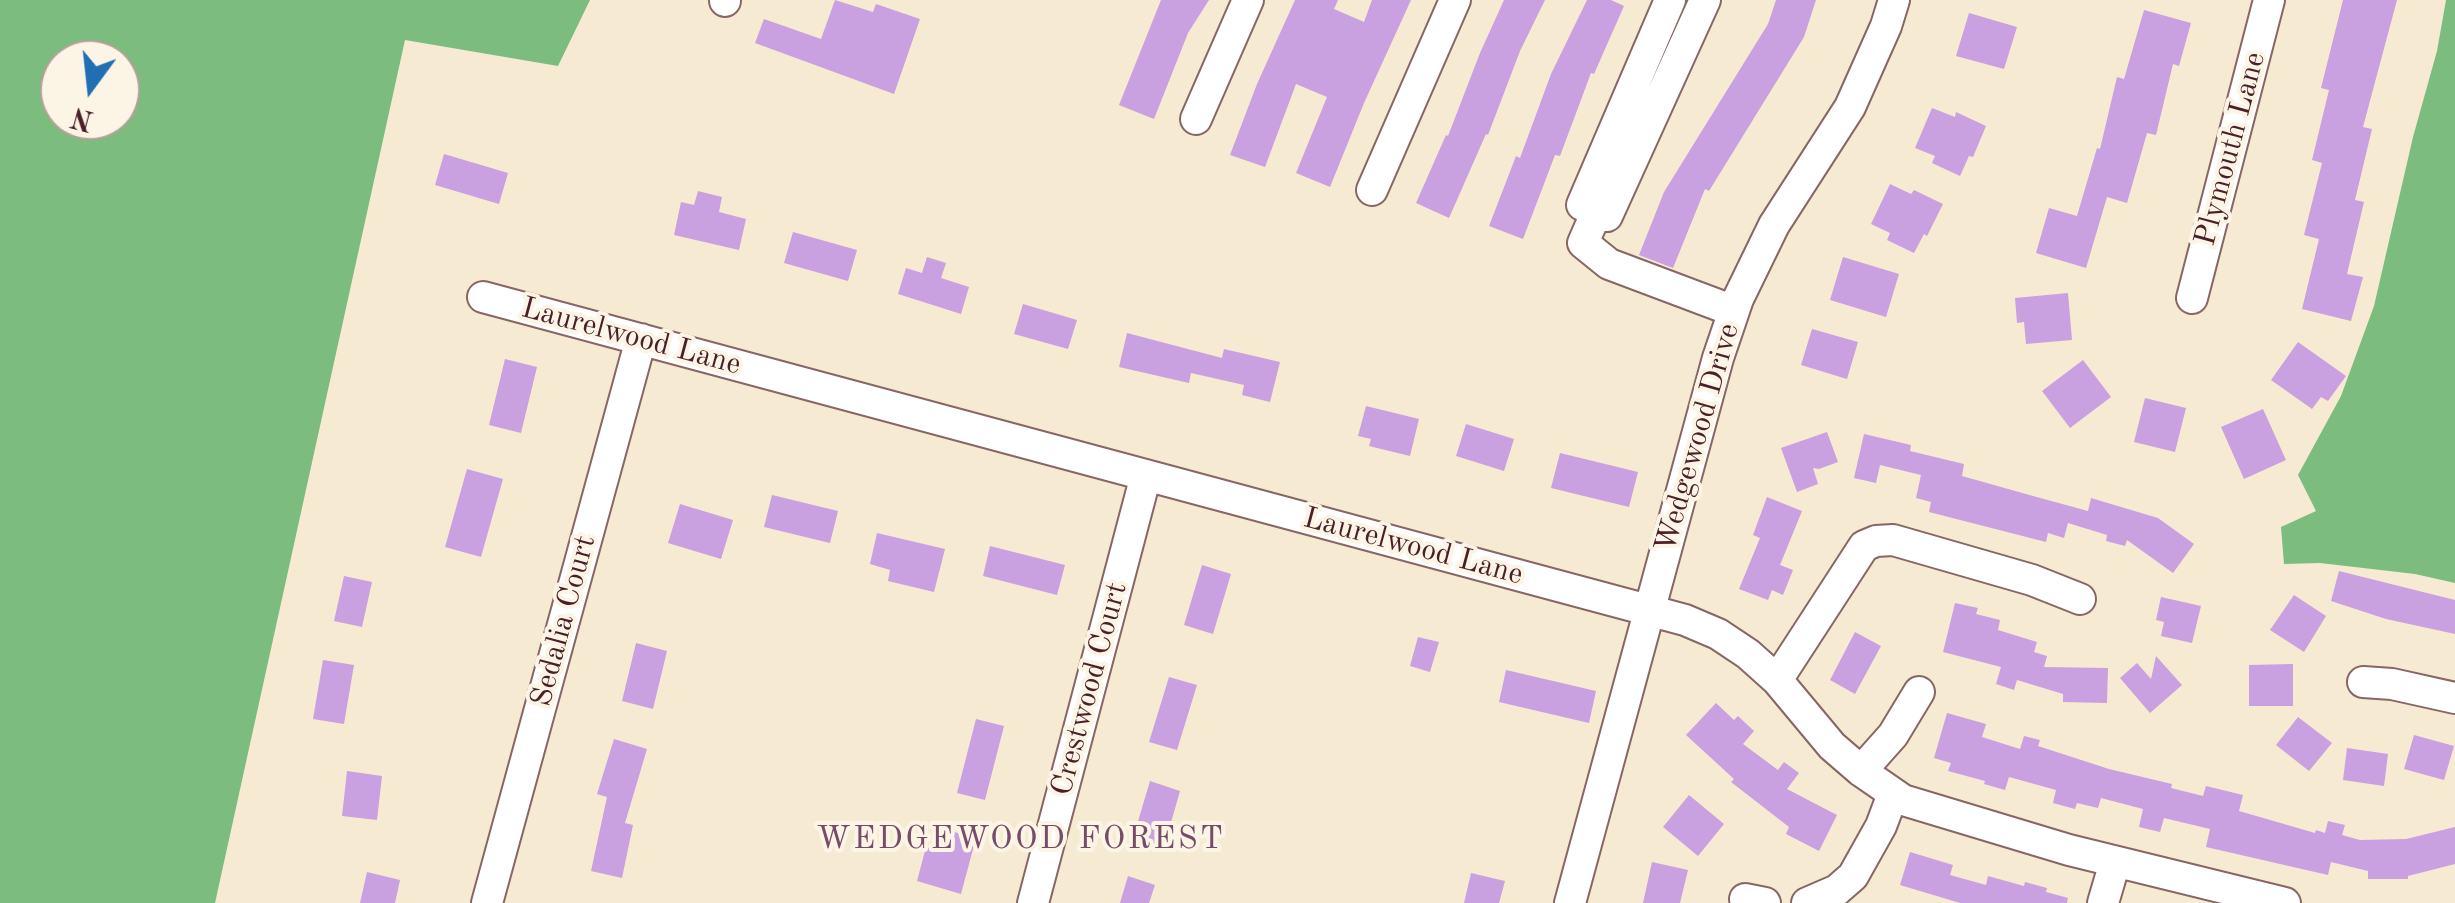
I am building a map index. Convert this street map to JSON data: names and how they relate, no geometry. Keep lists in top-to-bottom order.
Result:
{
  "streets": {
    "street": [
      "Plymouth Lane",
      "Laurelwood Lane",
      "Wedgewood Drive",
      "Sedalia Court",
      "Crestwood Court"
    ]
  },
  "crossings": [
    ["Laurelwood Lane", "Wedgewood Drive"],
    ["Laurelwood Lane", "Sedalia Court"],
    ["Laurelwood Lane", "Crestwood Court"]
  ],
  "districts": ["WEDGEWOOD FOREST"],
  "north": "bottom"
}
